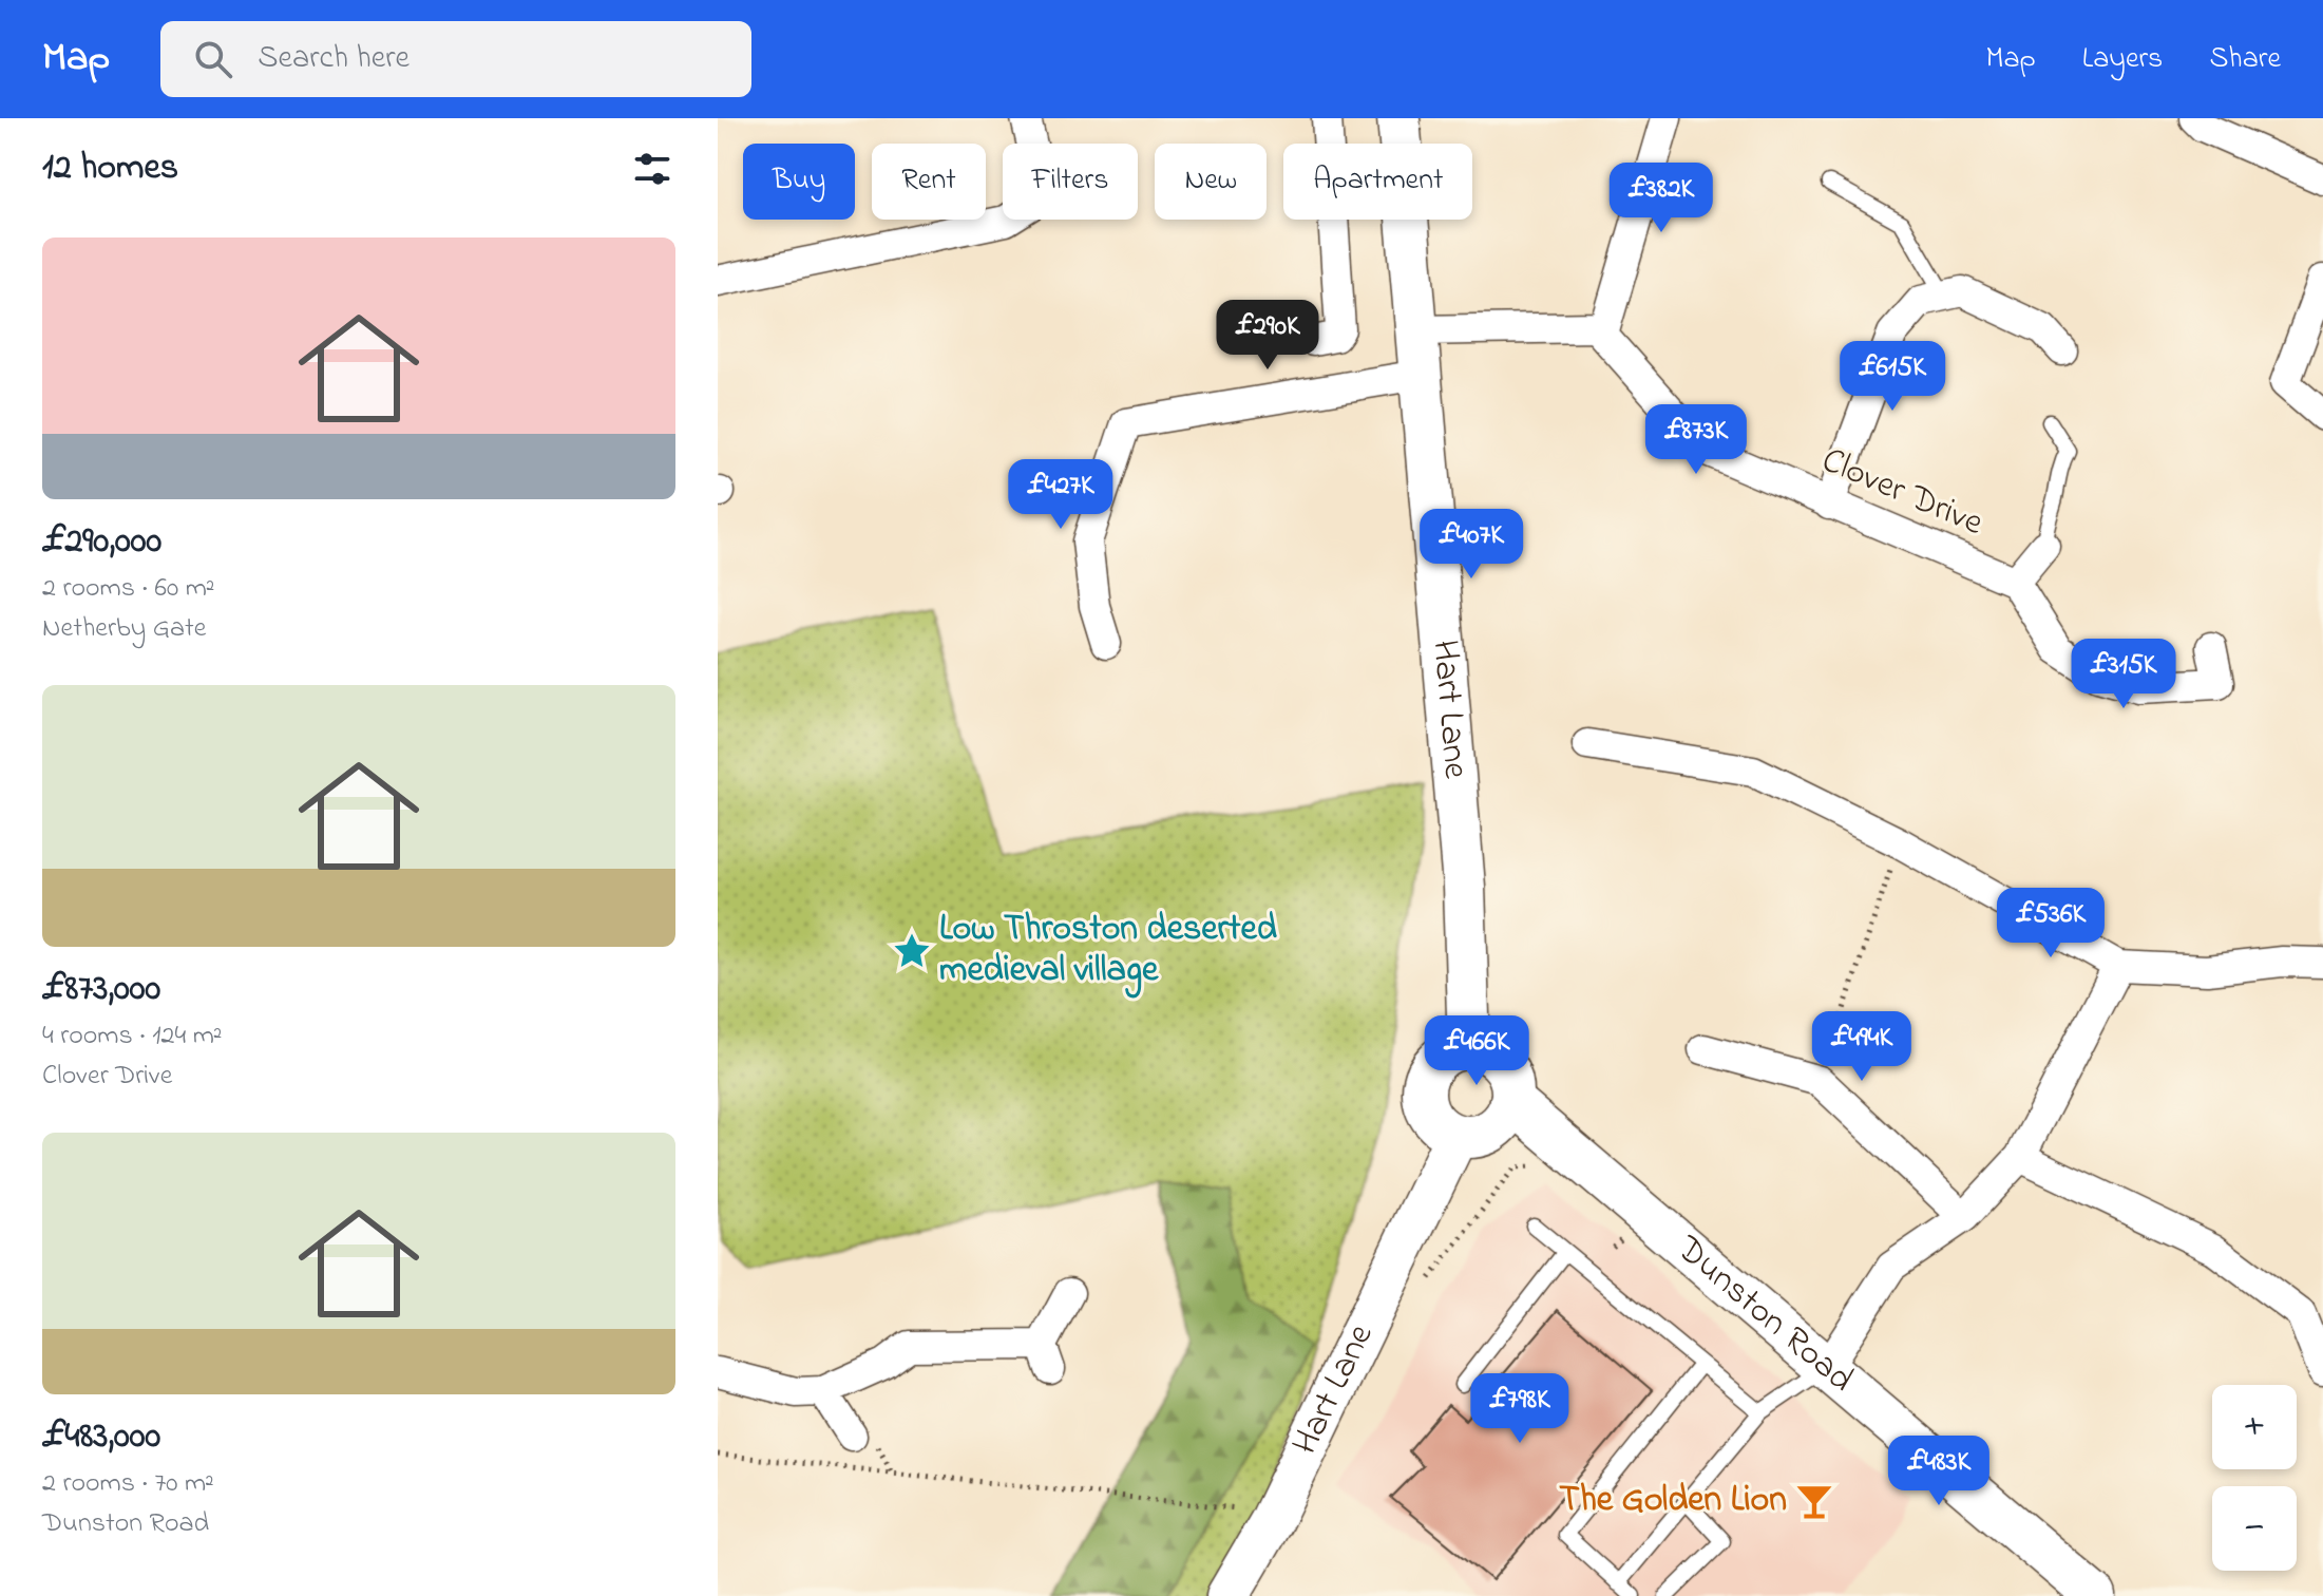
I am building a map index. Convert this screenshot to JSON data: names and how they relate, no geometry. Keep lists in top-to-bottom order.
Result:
{
  "streets": {
    "street": ["Clover Drive", "Hart Lane", "Dunston Road"]
  },
  "crossings": [
    ["Hart Lane", "Dunston Road"]
  ],
  "places": {
    "place": ["Low Throston deserted medieval village"],
    "bar": ["The Golden Lion"]
  },
  "page": {
    "header": "Map",
    "search": "Search here",
    "nav": ["Map", "Layers", "Share"],
    "heading": "12 homes",
    "chip": [
      "Buy",
      "Rent",
      "Filters",
      "New",
      "Apartment"
    ],
    "price": [
      "£382K",
      "£290K",
      "£615K",
      "£873K",
      "£427K",
      "£407K",
      "£315K",
      "£536K",
      "£494K",
      "£466K",
      "£798K",
      "£483K"
    ],
    "list": [
      {
        "name": "£290,000",
        "note": "2 rooms · 60 m² · Netherby Gate"
      },
      {
        "name": "£873,000",
        "note": "4 rooms · 124 m² · Clover Drive"
      },
      {
        "name": "£483,000",
        "note": "2 rooms · 70 m² · Dunston Road"
      }
    ],
    "map_buttons": ["+", "−"]
  }
}
